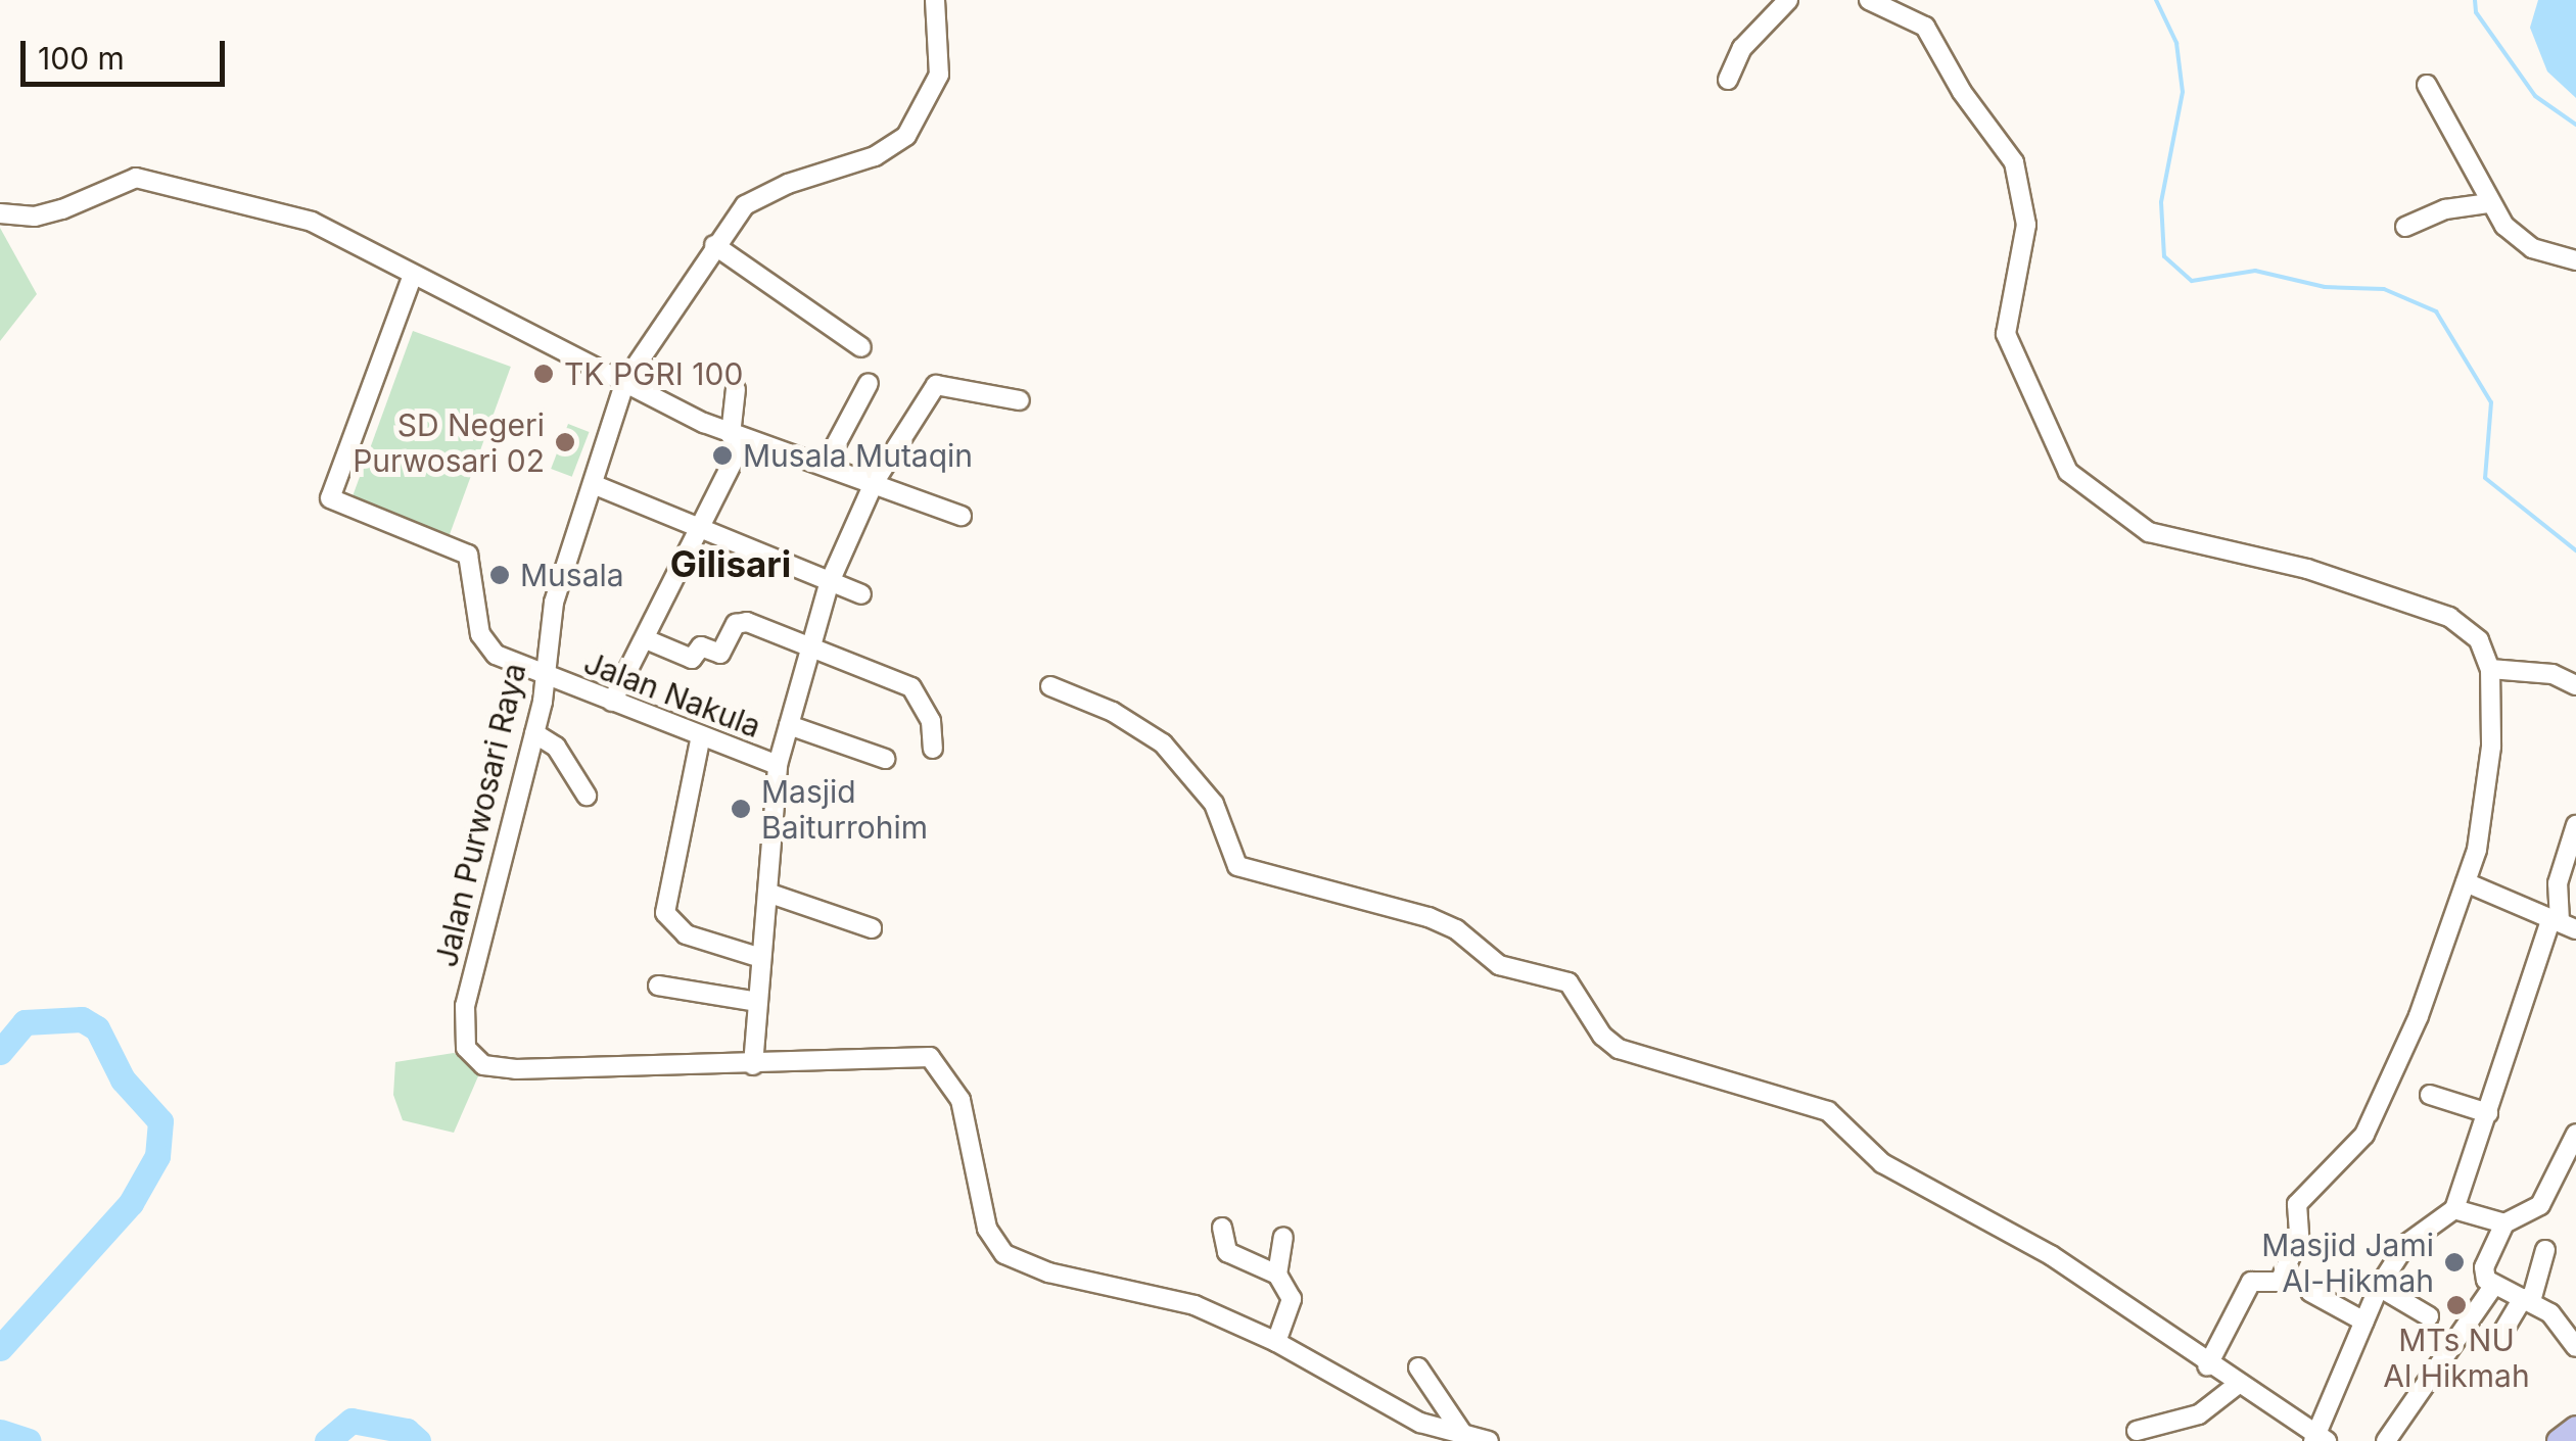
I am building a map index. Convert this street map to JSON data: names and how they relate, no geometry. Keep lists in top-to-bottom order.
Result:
{
  "streets": {
    "street": ["Jalan Nakula", "Jalan Purwosari Raya"]
  },
  "crossings": [
    ["Jalan Nakula", "Jalan Purwosari Raya"]
  ],
  "districts": ["Gilisari"],
  "places": [
    "TK PGRI 100",
    "SD Negeri Purwosari 02",
    "Musala Mutaqin",
    "Musala",
    "Masjid Baiturrohim",
    "Masjid Jami Al-Hikmah",
    "MTs NU Al Hikmah"
  ],
  "scale_bar": "100 m"
}
